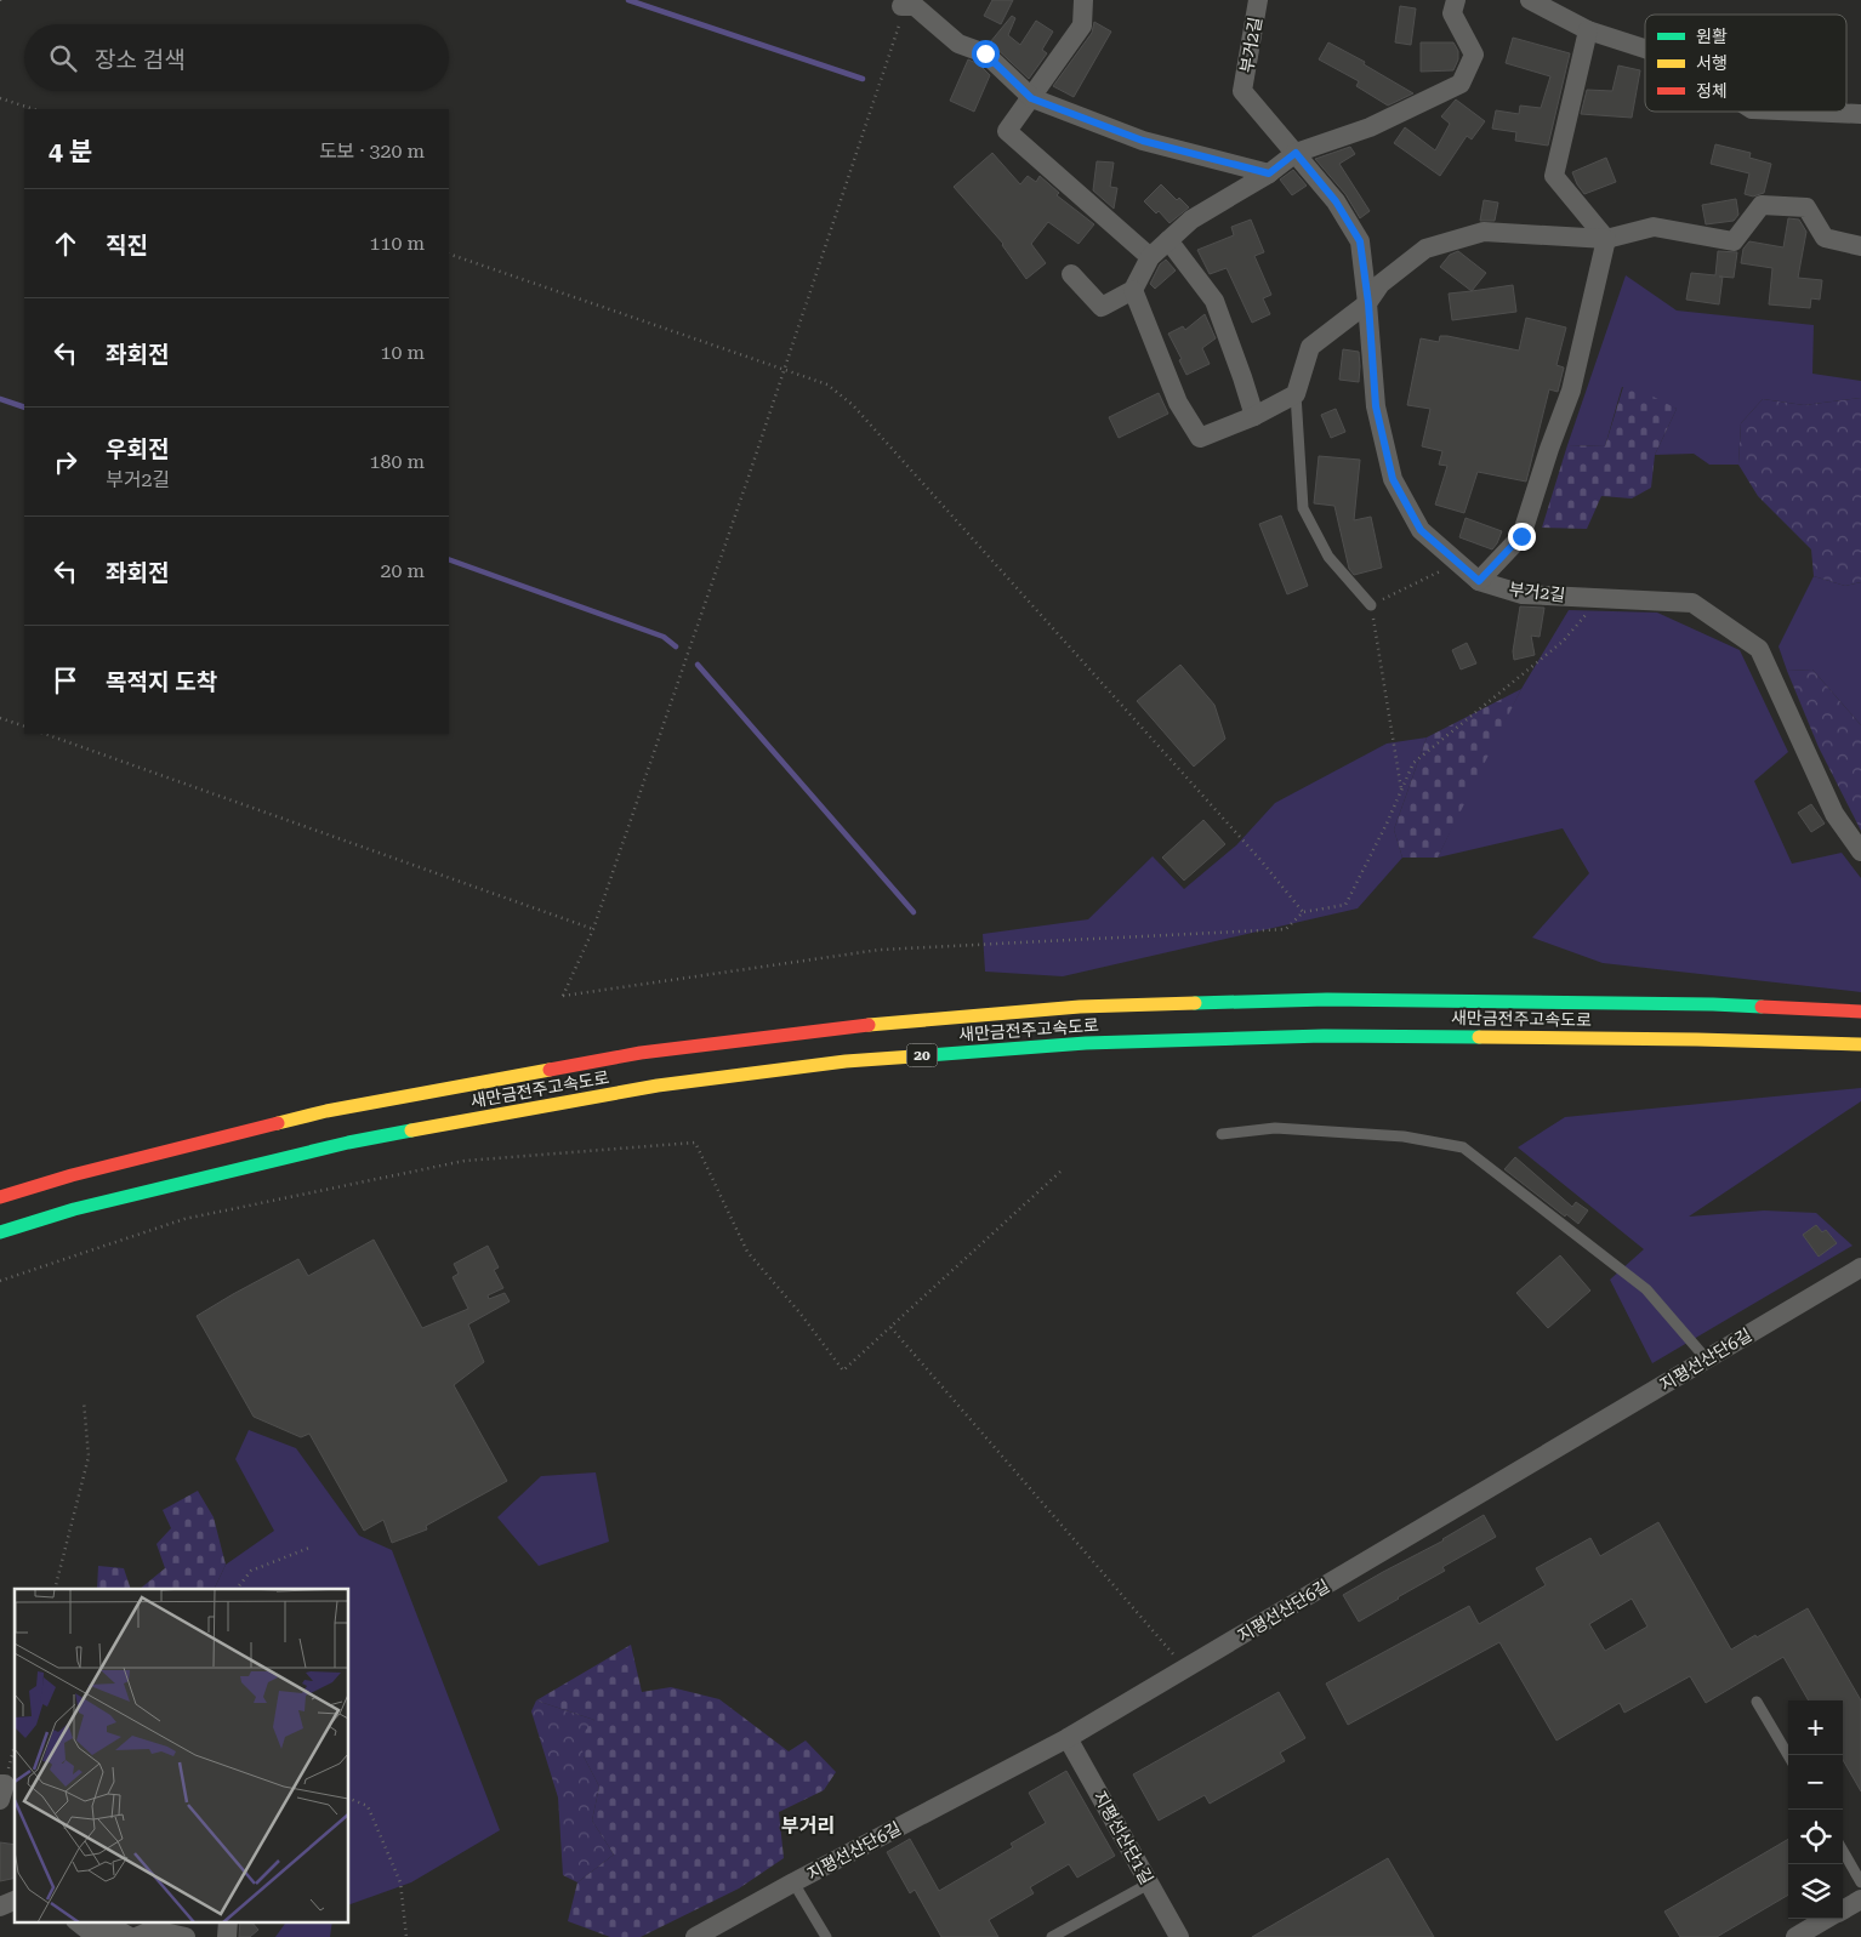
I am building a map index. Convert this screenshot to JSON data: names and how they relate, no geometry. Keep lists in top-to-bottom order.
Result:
{
  "streets": {
    "highway": ["새만금전주고속도로", "20"],
    "street": ["부거2길", "지평선산단6길", "지평선산단1길"]
  },
  "crossings": [
    ["지평선산단6길", "지평선산단1길"]
  ],
  "districts": ["부거리"],
  "legend": ["원활", "서행", "정체"],
  "page": {
    "search": "장소 검색",
    "heading": ["4 분", "도보 · 320 m"],
    "list": [
      ["직진", "110 m"],
      ["좌회전", "10 m"],
      ["우회전", "부거2길", "180 m"],
      ["좌회전", "20 m"],
      "목적지 도착"
    ],
    "map_buttons": ["+", "−"]
  }
}
